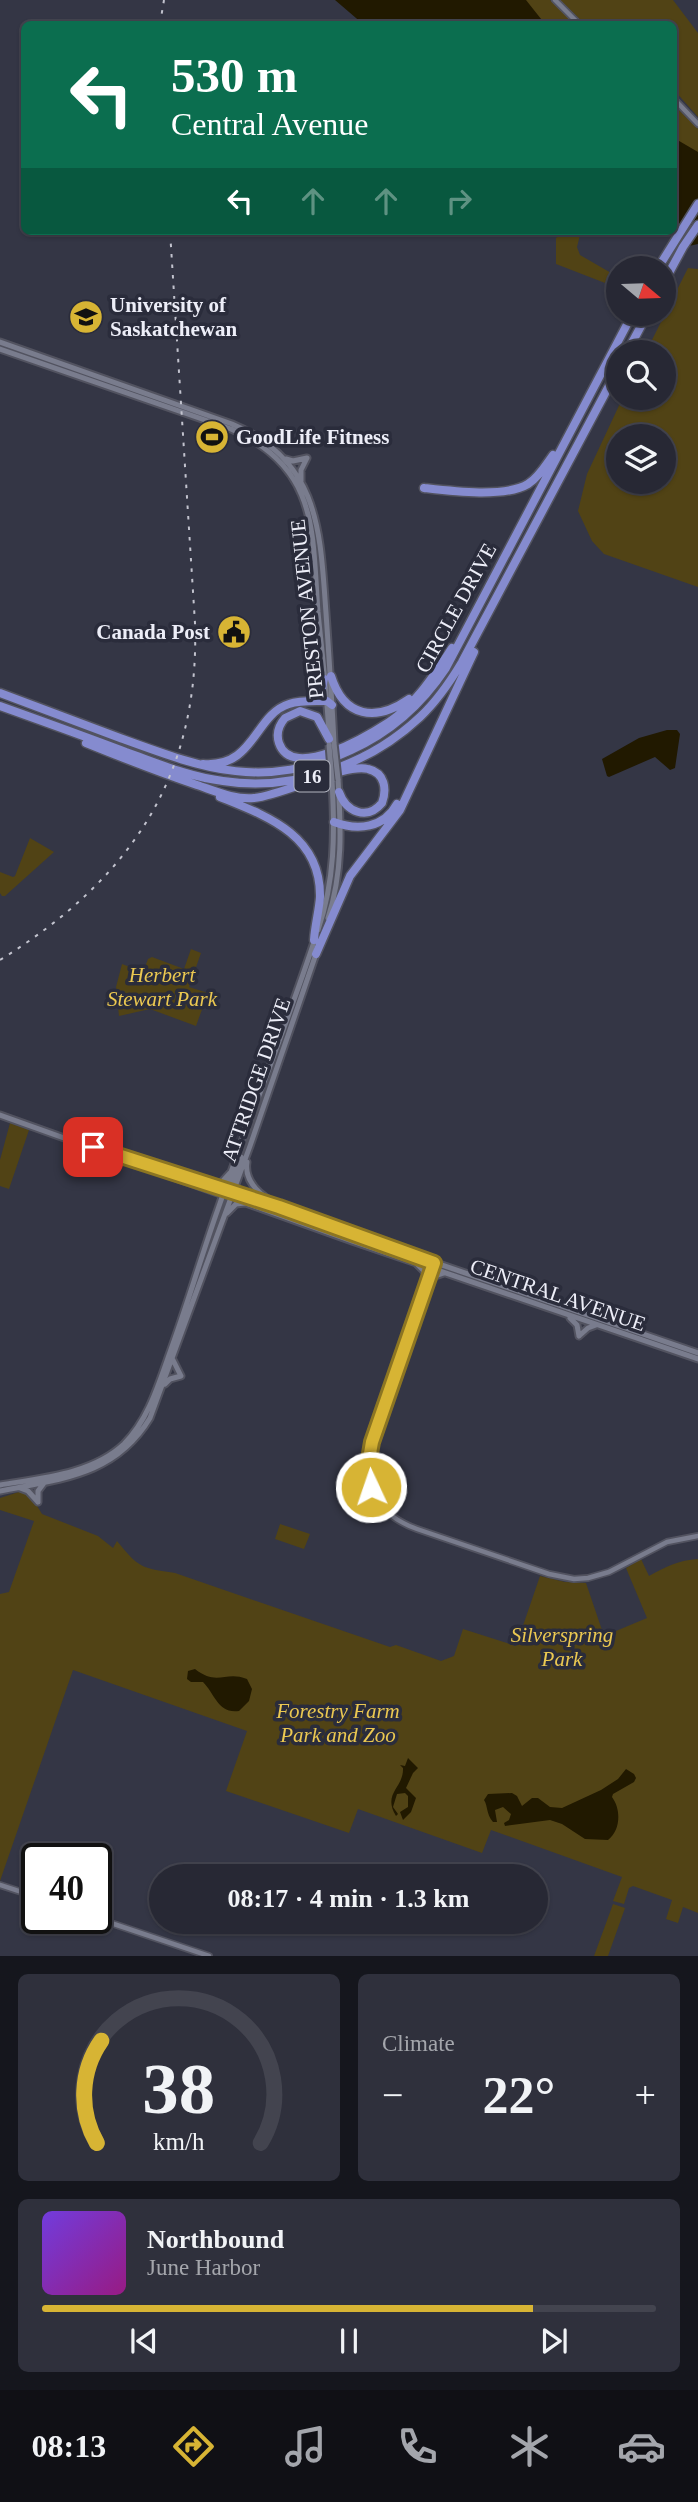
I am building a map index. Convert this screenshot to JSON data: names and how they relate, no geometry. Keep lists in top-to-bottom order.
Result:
{
  "streets": {
    "highway": ["CIRCLE DRIVE", "16"],
    "main road": ["PRESTON AVENUE", "ATTRIDGE DRIVE", "CENTRAL AVENUE"]
  },
  "crossings": [
    ["PRESTON AVENUE", "ATTRIDGE DRIVE"],
    ["ATTRIDGE DRIVE", "CENTRAL AVENUE"]
  ],
  "parks": ["Herbert Stewart Park", "Silverspring Park", "Forestry Farm Park and Zoo"],
  "places": {
    "school or university": ["University of Saskatchewan"],
    "sports": ["GoodLife Fitness"],
    "public building": ["Canada Post"]
  },
  "north": "right",
  "page": {
    "turn": ["530 m", "Central Avenue"],
    "limit": "40",
    "trip": "08:17 · 4 min · 1.3 km",
    "tile": "Climate",
    "heat": ["−", "22°", "+"],
    "song": ["Northbound", "June Harbor"],
    "tabs": "08:13",
    "gauge": ["38", "km/h"]
  }
}
